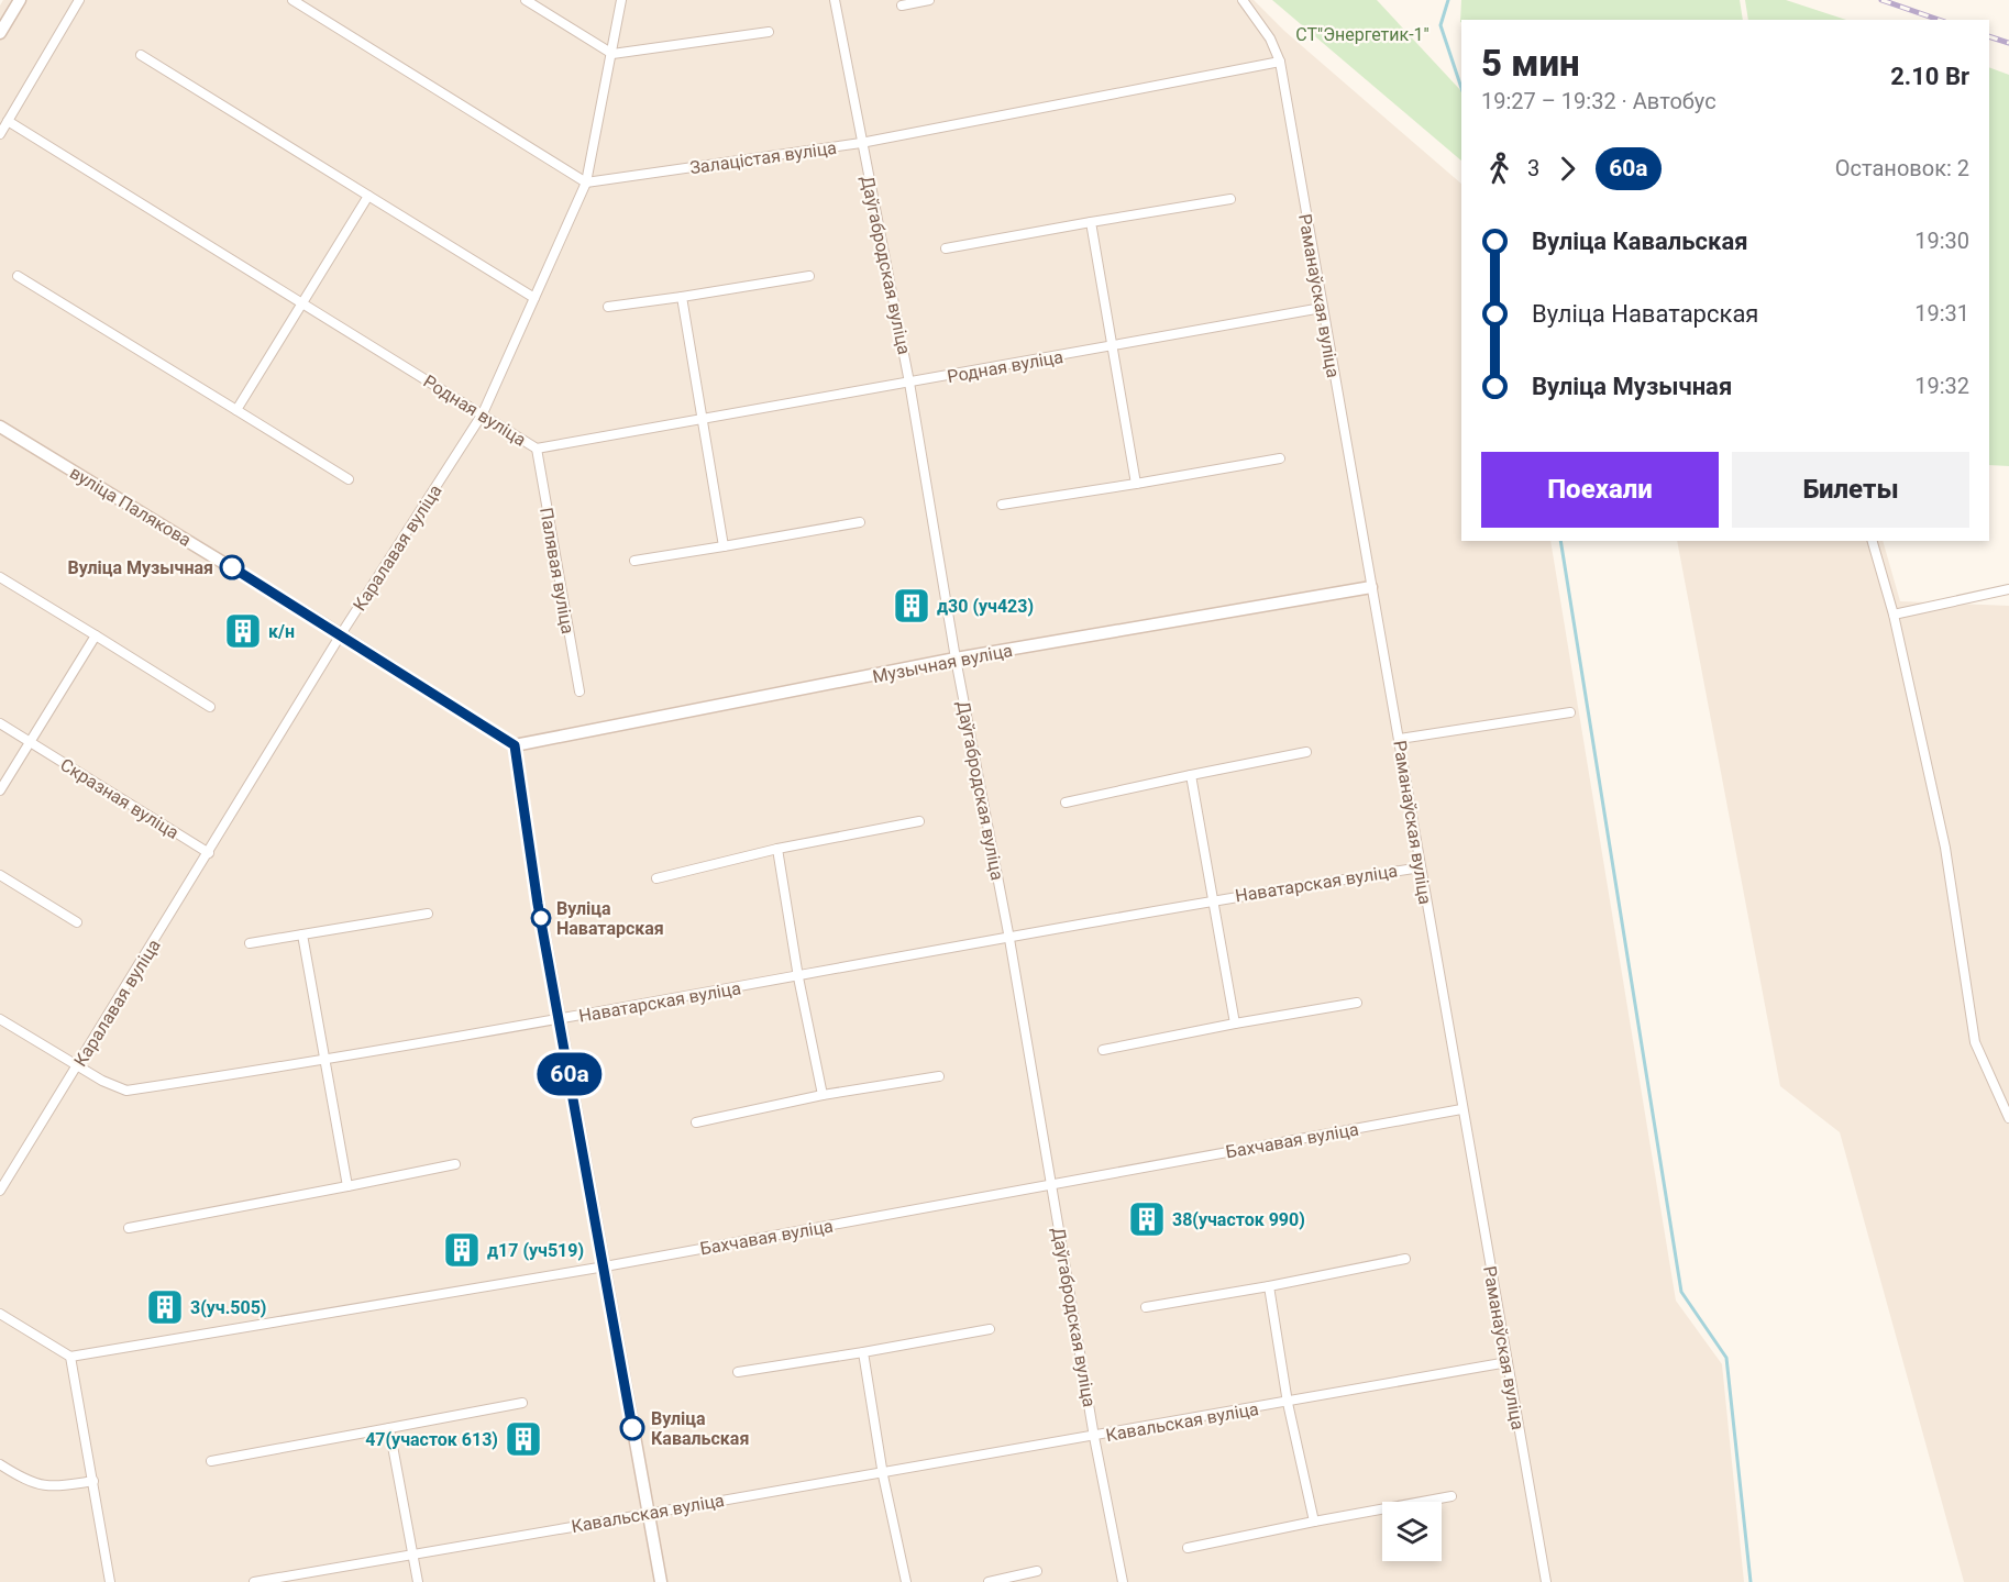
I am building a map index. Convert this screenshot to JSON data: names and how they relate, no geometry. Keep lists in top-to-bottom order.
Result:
{
  "streets": {
    "street": [
      "Залацістая вуліца",
      "Даўгабродская вуліца",
      "Раманаўская вуліца",
      "Родная вуліца",
      "вуліца Палякова",
      "Каралавая вуліца",
      "Палявая вуліца",
      "Музычная вуліца",
      "Скразная вуліца",
      "Наватарская вуліца",
      "Бахчавая вуліца",
      "Кавальская вуліца"
    ]
  },
  "crossings": [
    ["Залацістая вуліца", "Даўгабродская вуліца"],
    ["Залацістая вуліца", "Раманаўская вуліца"],
    ["Залацістая вуліца", "Каралавая вуліца"],
    ["Даўгабродская вуліца", "Родная вуліца"],
    ["Даўгабродская вуліца", "Музычная вуліца"],
    ["Даўгабродская вуліца", "Наватарская вуліца"],
    ["Даўгабродская вуліца", "Бахчавая вуліца"],
    ["Даўгабродская вуліца", "Кавальская вуліца"],
    ["Раманаўская вуліца", "Родная вуліца"],
    ["Раманаўская вуліца", "Музычная вуліца"],
    ["Раманаўская вуліца", "Наватарская вуліца"],
    ["Раманаўская вуліца", "Бахчавая вуліца"],
    ["Раманаўская вуліца", "Кавальская вуліца"],
    ["Родная вуліца", "Каралавая вуліца"],
    ["Родная вуліца", "Палявая вуліца"],
    ["вуліца Палякова", "Каралавая вуліца"],
    ["вуліца Палякова", "Музычная вуліца"],
    ["Каралавая вуліца", "Скразная вуліца"],
    ["Каралавая вуліца", "Наватарская вуліца"]
  ],
  "parks": ["СТ\"Энергетик-1\""],
  "places": {
    "other": ["Вуліца Музычная", "Вуліца Наватарская", "Вуліца Кавальская"],
    "building": [
      "д30 (уч423)",
      "к/н",
      "38(участок 990)",
      "д17 (уч519)",
      "3(уч.505)",
      "47(участок 613)"
    ]
  },
  "lines": ["bus line 60а"],
  "page": {
    "on_map": "60а",
    "heading": ["5 мин", "19:27 – 19:32 · Автобус", "2.10 Br"],
    "legs": ["3", "60а", "Остановок: 2"],
    "list": [
      {
        "name": "Вуліца Кавальская",
        "value": "19:30"
      },
      {
        "name": "Вуліца Наватарская",
        "value": "19:31"
      },
      {
        "name": "Вуліца Музычная",
        "value": "19:32"
      }
    ],
    "buttons": ["Поехали", "Билеты"]
  }
}
